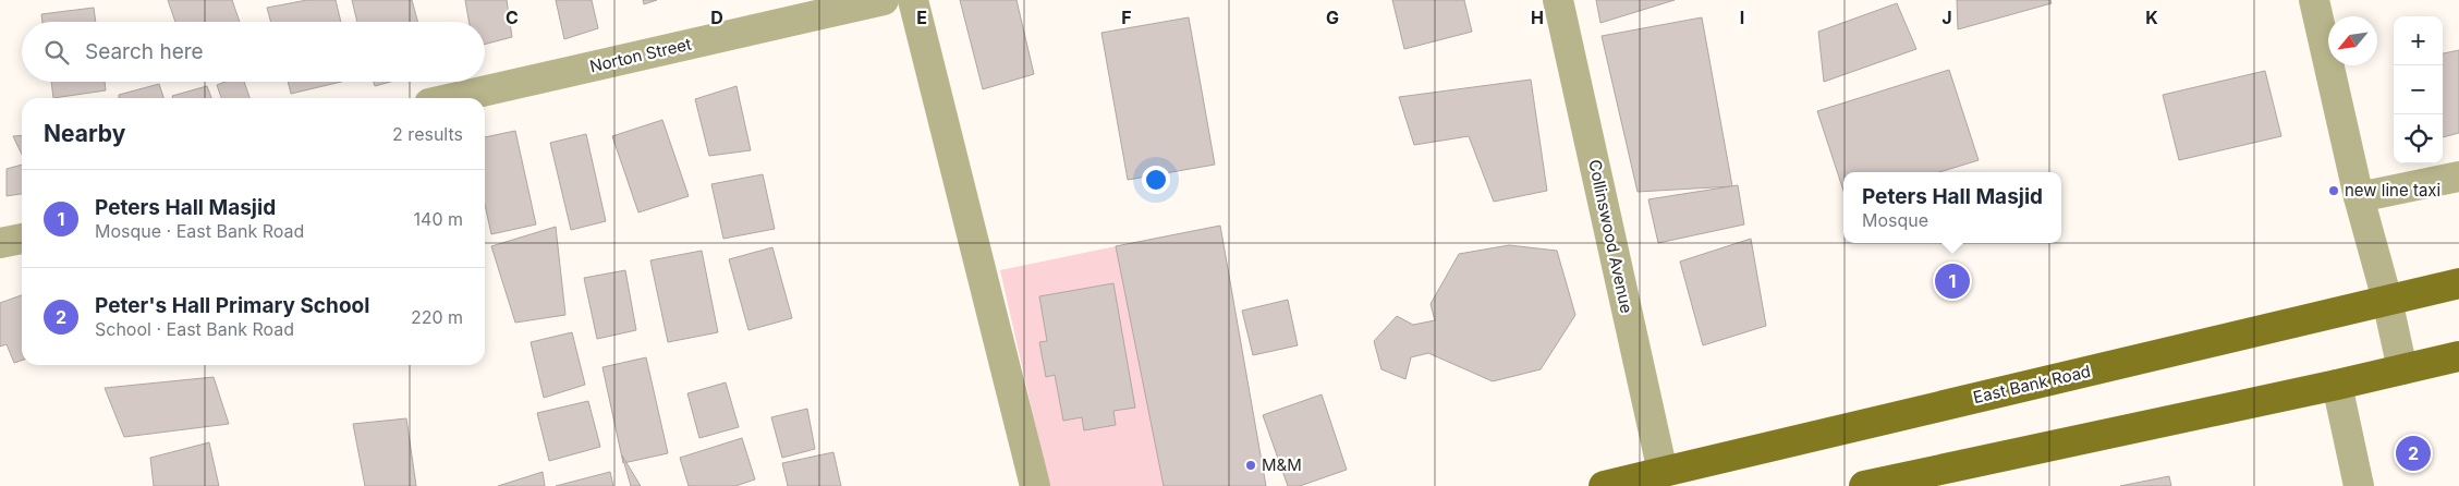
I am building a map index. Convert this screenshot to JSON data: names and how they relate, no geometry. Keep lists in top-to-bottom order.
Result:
{
  "streets": {
    "main road": ["East Bank Road"],
    "street": ["Norton Street", "Collinswood Avenue"]
  },
  "crossings": [
    ["Collinswood Avenue", "East Bank Road"]
  ],
  "places": ["new line taxi", "M&M"],
  "north": "bottom left",
  "page": {
    "map_buttons": ["+", "−"],
    "search": "Search here",
    "heading": ["Nearby", "2 results"],
    "list": [
      {
        "mark": "1",
        "name": "Peters Hall Masjid",
        "note": "Mosque · East Bank Road",
        "value": "140 m"
      },
      {
        "mark": "2",
        "name": "Peter's Hall Primary School",
        "note": "School · East Bank Road",
        "value": "220 m"
      }
    ],
    "popup": ["Peters Hall Masjid", "Mosque"],
    "pins": ["1", "2"]
  },
  "grid": {
    "columns": [
      "C",
      "D",
      "E",
      "F",
      "G",
      "H",
      "I",
      "J",
      "K"
    ]
  }
}
